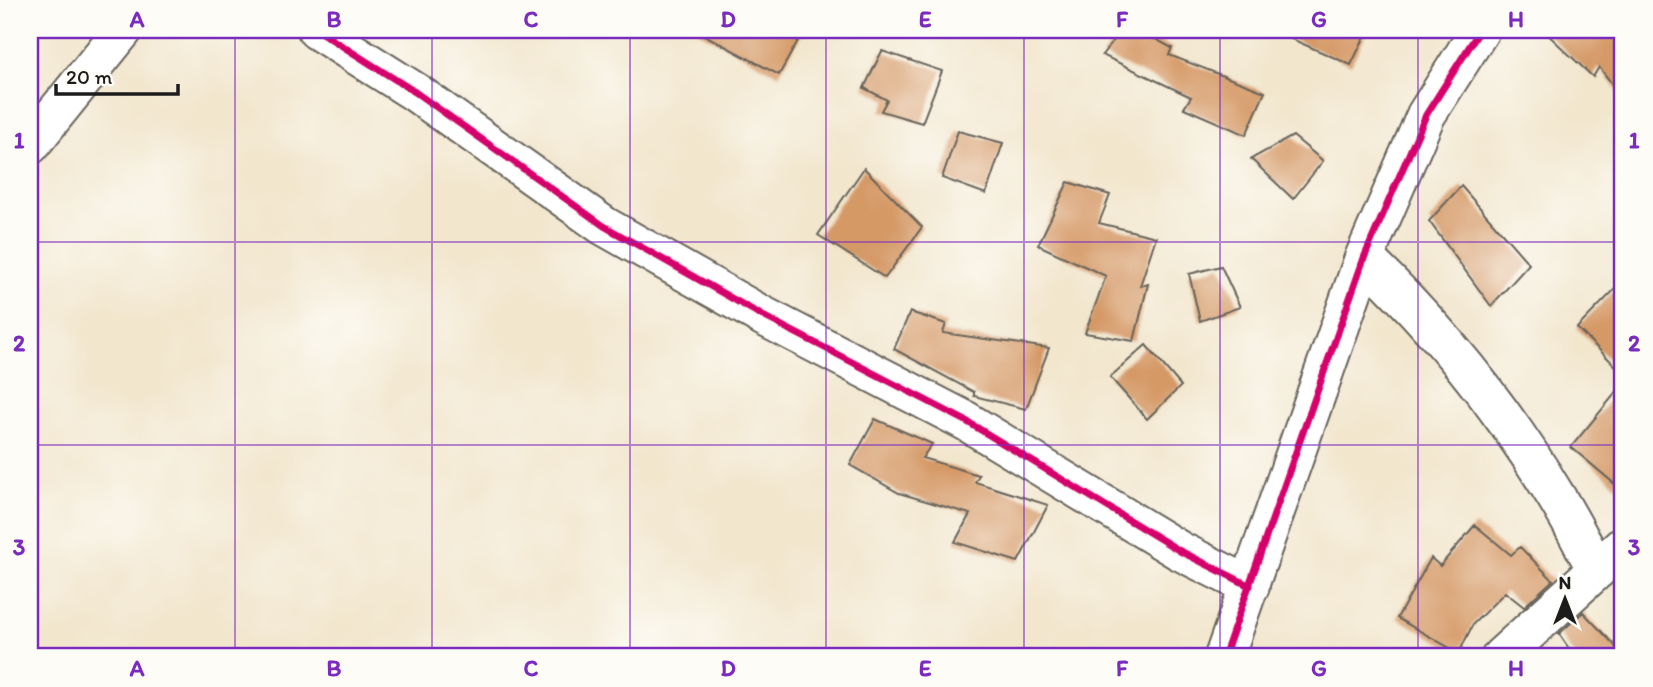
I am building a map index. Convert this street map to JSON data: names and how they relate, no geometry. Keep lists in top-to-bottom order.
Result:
{
  "scale_bar": "20 m",
  "north": "top",
  "grid": {
    "columns": [
      "A",
      "B",
      "C",
      "D",
      "E",
      "F",
      "G",
      "H"
    ],
    "rows": ["1", "2", "3"]
  }
}
